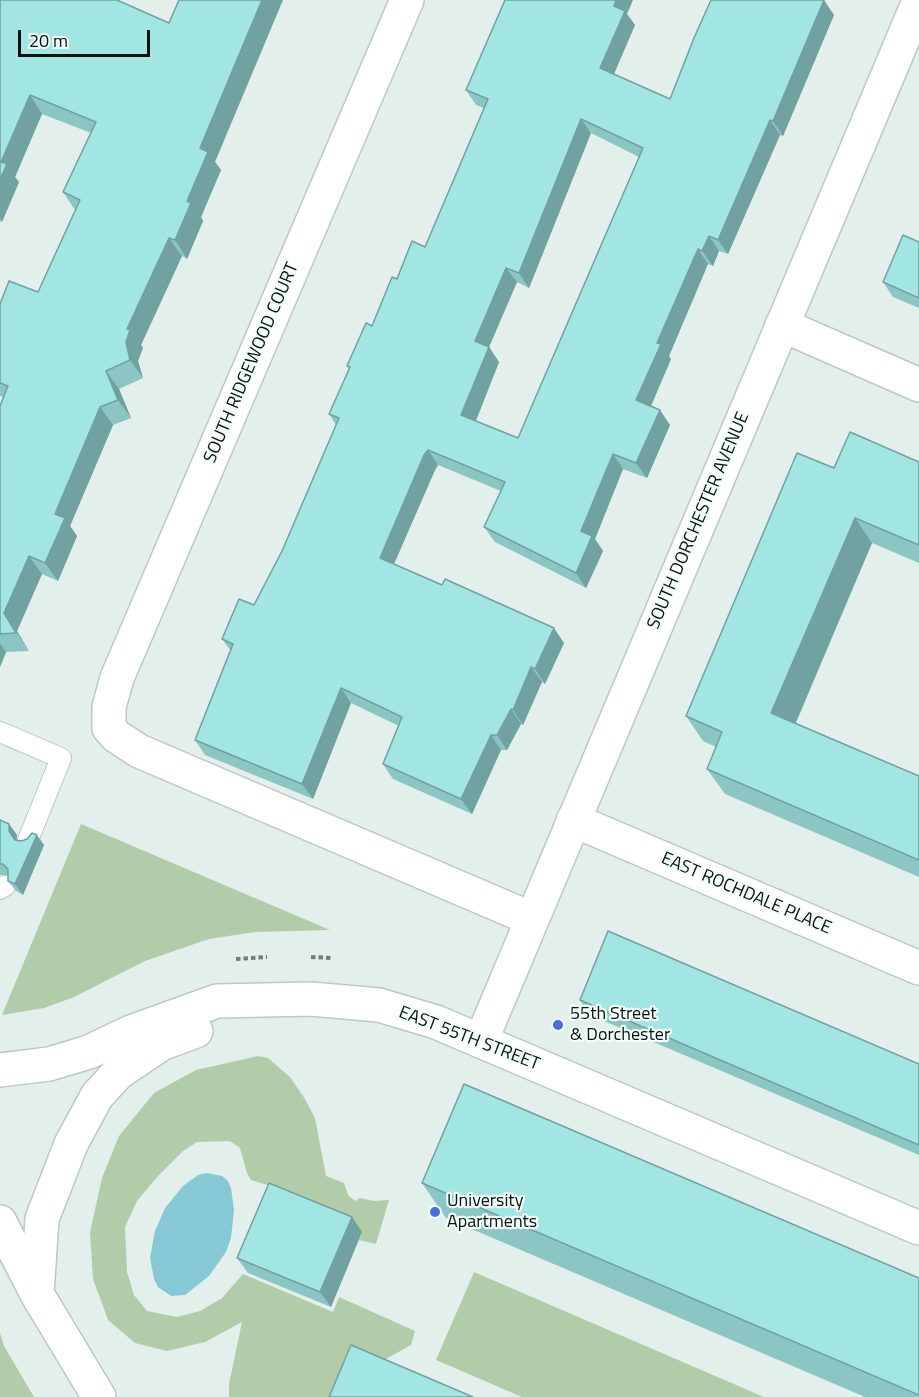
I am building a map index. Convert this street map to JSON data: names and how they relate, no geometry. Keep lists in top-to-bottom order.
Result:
{
  "streets": {
    "street": [
      "SOUTH RIDGEWOOD COURT",
      "SOUTH DORCHESTER AVENUE",
      "EAST ROCHDALE PLACE",
      "EAST 55TH STREET"
    ]
  },
  "crossings": [
    ["SOUTH RIDGEWOOD COURT", "SOUTH DORCHESTER AVENUE"],
    ["SOUTH DORCHESTER AVENUE", "EAST ROCHDALE PLACE"],
    ["SOUTH DORCHESTER AVENUE", "EAST 55TH STREET"]
  ],
  "places": ["55th Street & Dorchester", "University Apartments"],
  "scale_bar": "20 m"
}
